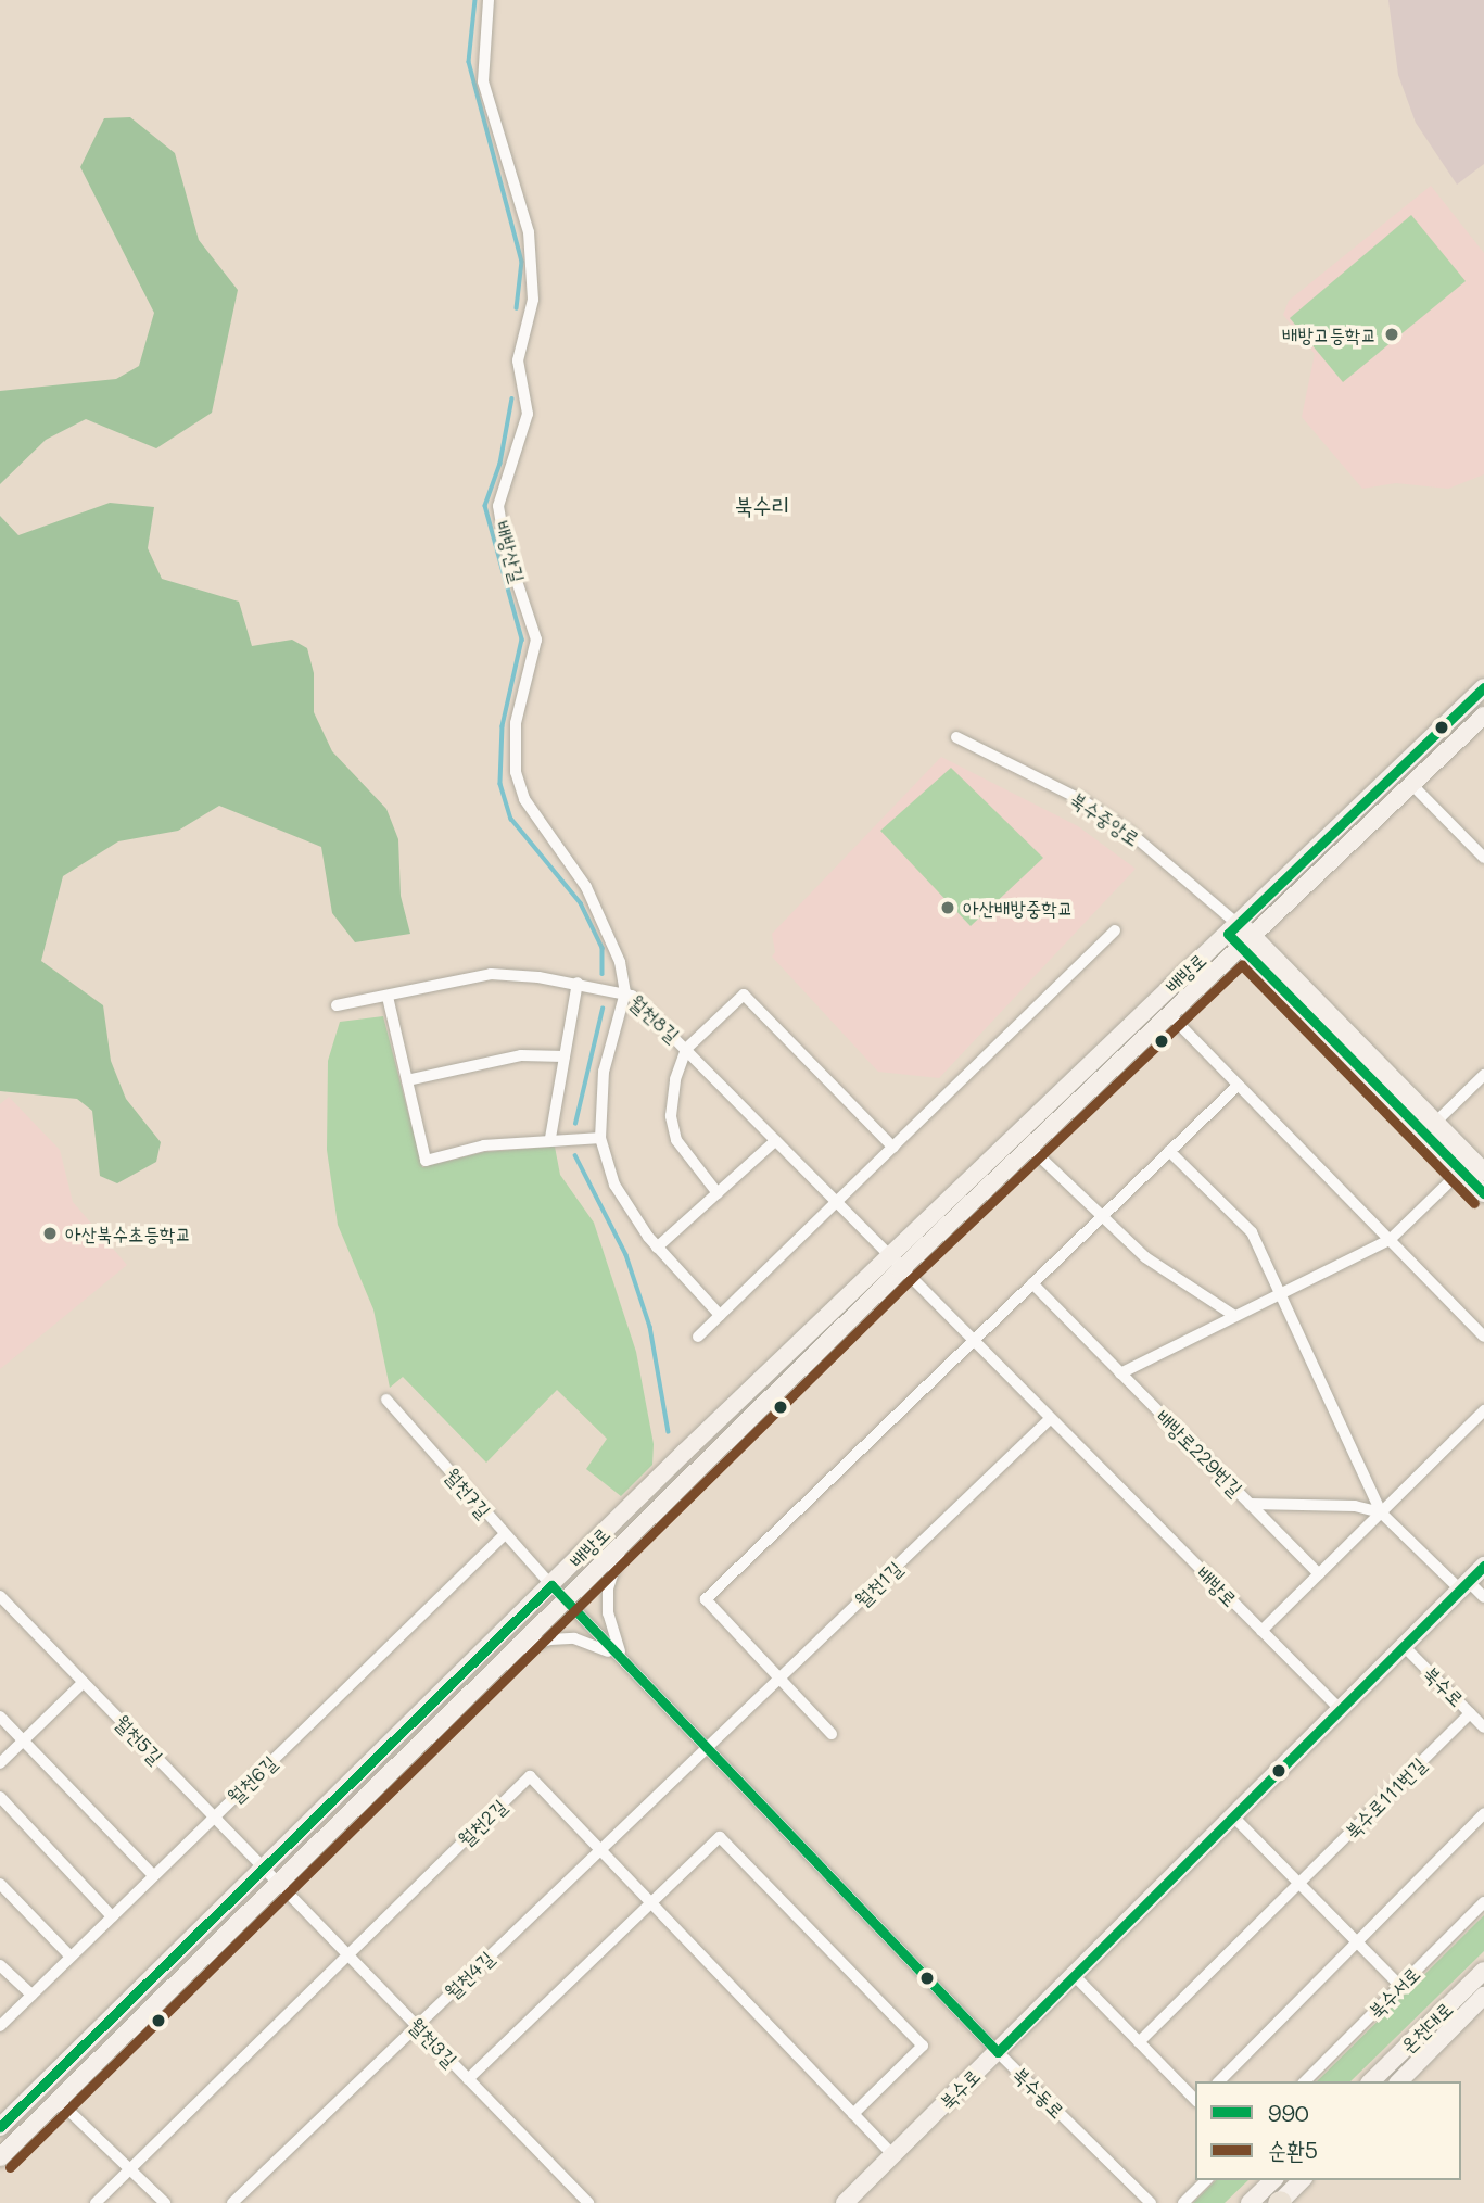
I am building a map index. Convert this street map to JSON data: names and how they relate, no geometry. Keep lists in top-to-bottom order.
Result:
{
  "streets": {
    "street": [
      "배방산길",
      "북수중앙로",
      "배방로",
      "월천8길",
      "배방로229번길",
      "월천7길",
      "월천1길",
      "북수로",
      "월천5길",
      "월천6길",
      "북수로111번길",
      "월천2길",
      "월천4길",
      "북수서로",
      "온천대로",
      "월천3길",
      "북수동로"
    ]
  },
  "crossings": [
    ["배방산길", "월천8길"],
    ["북수중앙로", "배방로"],
    ["배방로", "월천8길"],
    ["배방로", "월천7길"],
    ["배방로", "월천1길"],
    ["배방로", "북수로"],
    ["배방로", "월천5길"],
    ["배방로", "월천3길"],
    ["배방로", "북수동로"],
    ["월천7길", "월천6길"],
    ["월천7길", "북수동로"],
    ["월천1길", "월천4길"],
    ["월천1길", "북수동로"],
    ["북수로", "북수로111번길"],
    ["북수로", "월천2길"],
    ["북수로", "북수동로"],
    ["월천5길", "월천6길"],
    ["월천5길", "월천3길"],
    ["월천2길", "월천4길"],
    ["월천2길", "월천3길"],
    ["월천4길", "월천3길"],
    ["월천4길", "북수동로"]
  ],
  "districts": ["북수리"],
  "places": ["배방고등학교", "아산배방중학교", "아산북수초등학교"],
  "lines": ["transit line 990", "transit line 순환5"],
  "legend": ["990", "순환5"]
}
